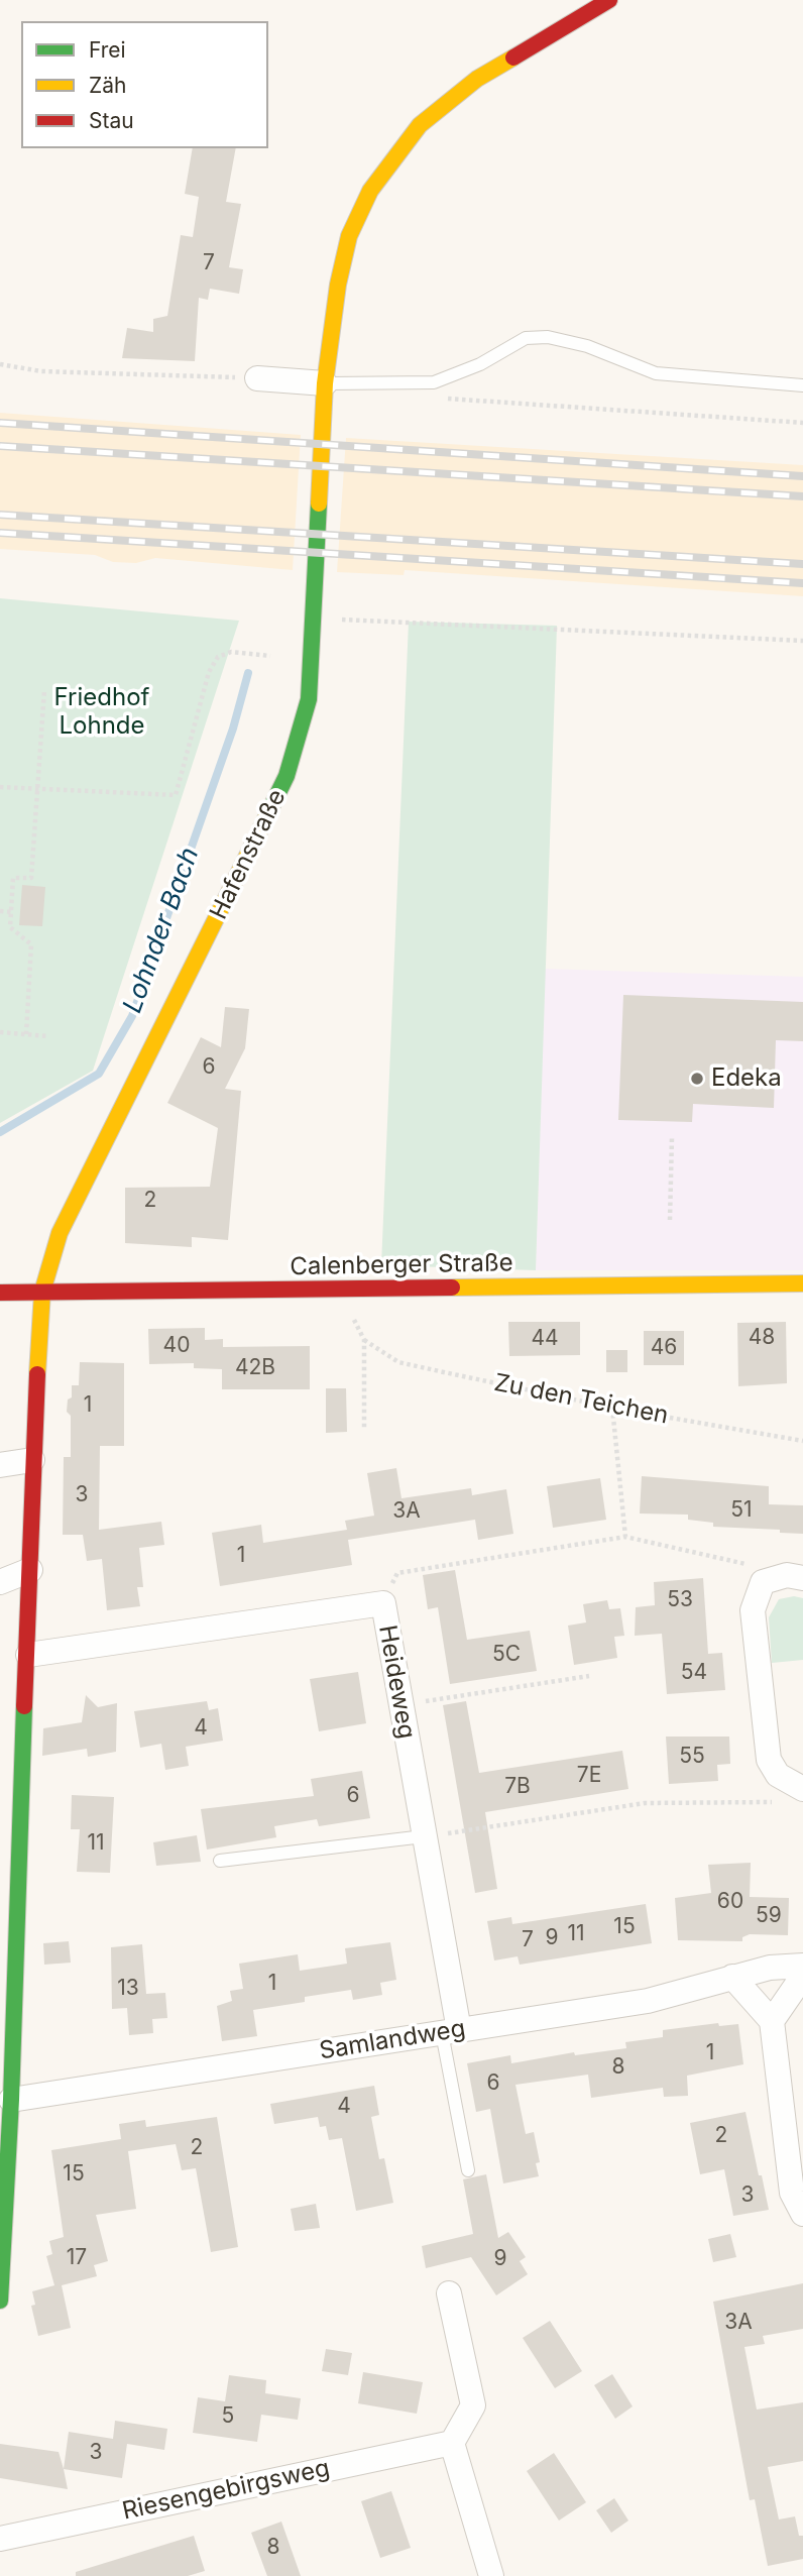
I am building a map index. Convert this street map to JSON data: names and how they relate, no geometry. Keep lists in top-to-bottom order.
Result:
{
  "streets": {
    "street": [
      "Hafenstraße",
      "Calenberger Straße",
      "Heideweg",
      "Samlandweg",
      "Riesengebirgsweg"
    ],
    "path": ["Zu den Teichen"]
  },
  "crossings": [
    ["Hafenstraße", "Calenberger Straße"],
    ["Hafenstraße", "Heideweg"],
    ["Hafenstraße", "Samlandweg"],
    ["Heideweg", "Samlandweg"]
  ],
  "water": ["Lohnder Bach"],
  "parks": ["Friedhof Lohnde"],
  "places": ["Edeka"],
  "house_numbers": [
    "7",
    "6",
    "2",
    "48",
    "44",
    "40",
    "46",
    "42B",
    "1",
    "3",
    "51",
    "3A",
    "1",
    "53",
    "5C",
    "54",
    "4",
    "55",
    "7E",
    "7B",
    "6",
    "11",
    "60",
    "59",
    "15",
    "11",
    "9",
    "7",
    "1",
    "13",
    "1",
    "8",
    "6",
    "4",
    "2",
    "2",
    "15",
    "3",
    "17",
    "9",
    "3A",
    "5",
    "3",
    "8"
  ],
  "legend": ["Frei", "Zäh", "Stau"]
}
